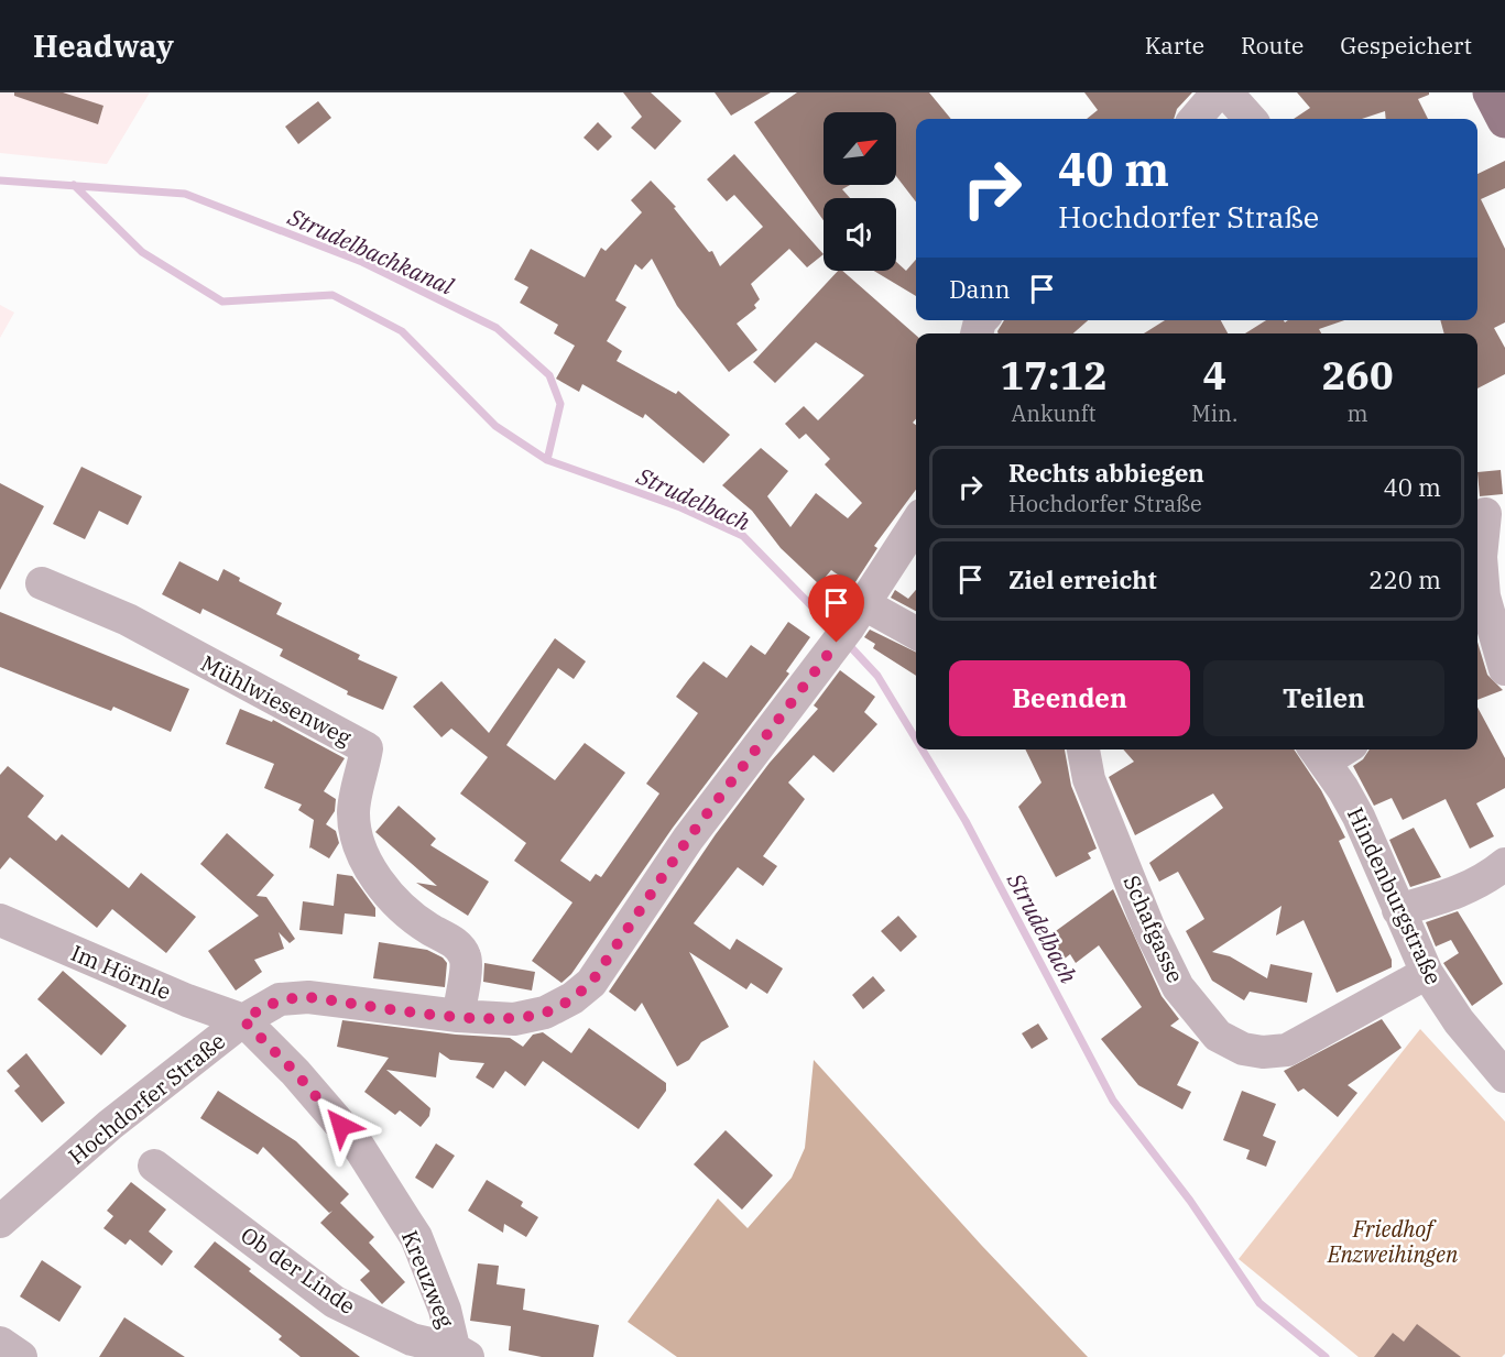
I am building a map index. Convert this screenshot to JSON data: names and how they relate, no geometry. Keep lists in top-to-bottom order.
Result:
{
  "streets": {
    "street": [
      "Mühlwiesenweg",
      "Hindenburgstraße",
      "Schafgasse",
      "Im Hörnle",
      "Hochdorfer Straße",
      "Ob der Linde",
      "Kreuzweg"
    ]
  },
  "crossings": [
    ["Mühlwiesenweg", "Hochdorfer Straße"],
    ["Hindenburgstraße", "Schafgasse"],
    ["Im Hörnle", "Hochdorfer Straße"],
    ["Im Hörnle", "Kreuzweg"],
    ["Hochdorfer Straße", "Kreuzweg"],
    ["Ob der Linde", "Kreuzweg"]
  ],
  "water": ["Strudelbachkanal", "Strudelbach"],
  "parks": ["Friedhof Enzweihingen"],
  "north": "top right",
  "page": {
    "header": "Headway",
    "nav": ["Karte", "Route", "Gespeichert"],
    "turn": ["40 m", "Hochdorfer Straße"],
    "then": "Dann",
    "eta": [
      "17:12",
      "Ankunft",
      "4",
      "Min.",
      "260",
      "m"
    ],
    "list": [
      {
        "name": "Rechts abbiegen",
        "note": "Hochdorfer Straße",
        "value": "40 m"
      },
      {
        "name": "Ziel erreicht",
        "value": "220 m"
      }
    ],
    "buttons": ["Beenden", "Teilen"]
  }
}
